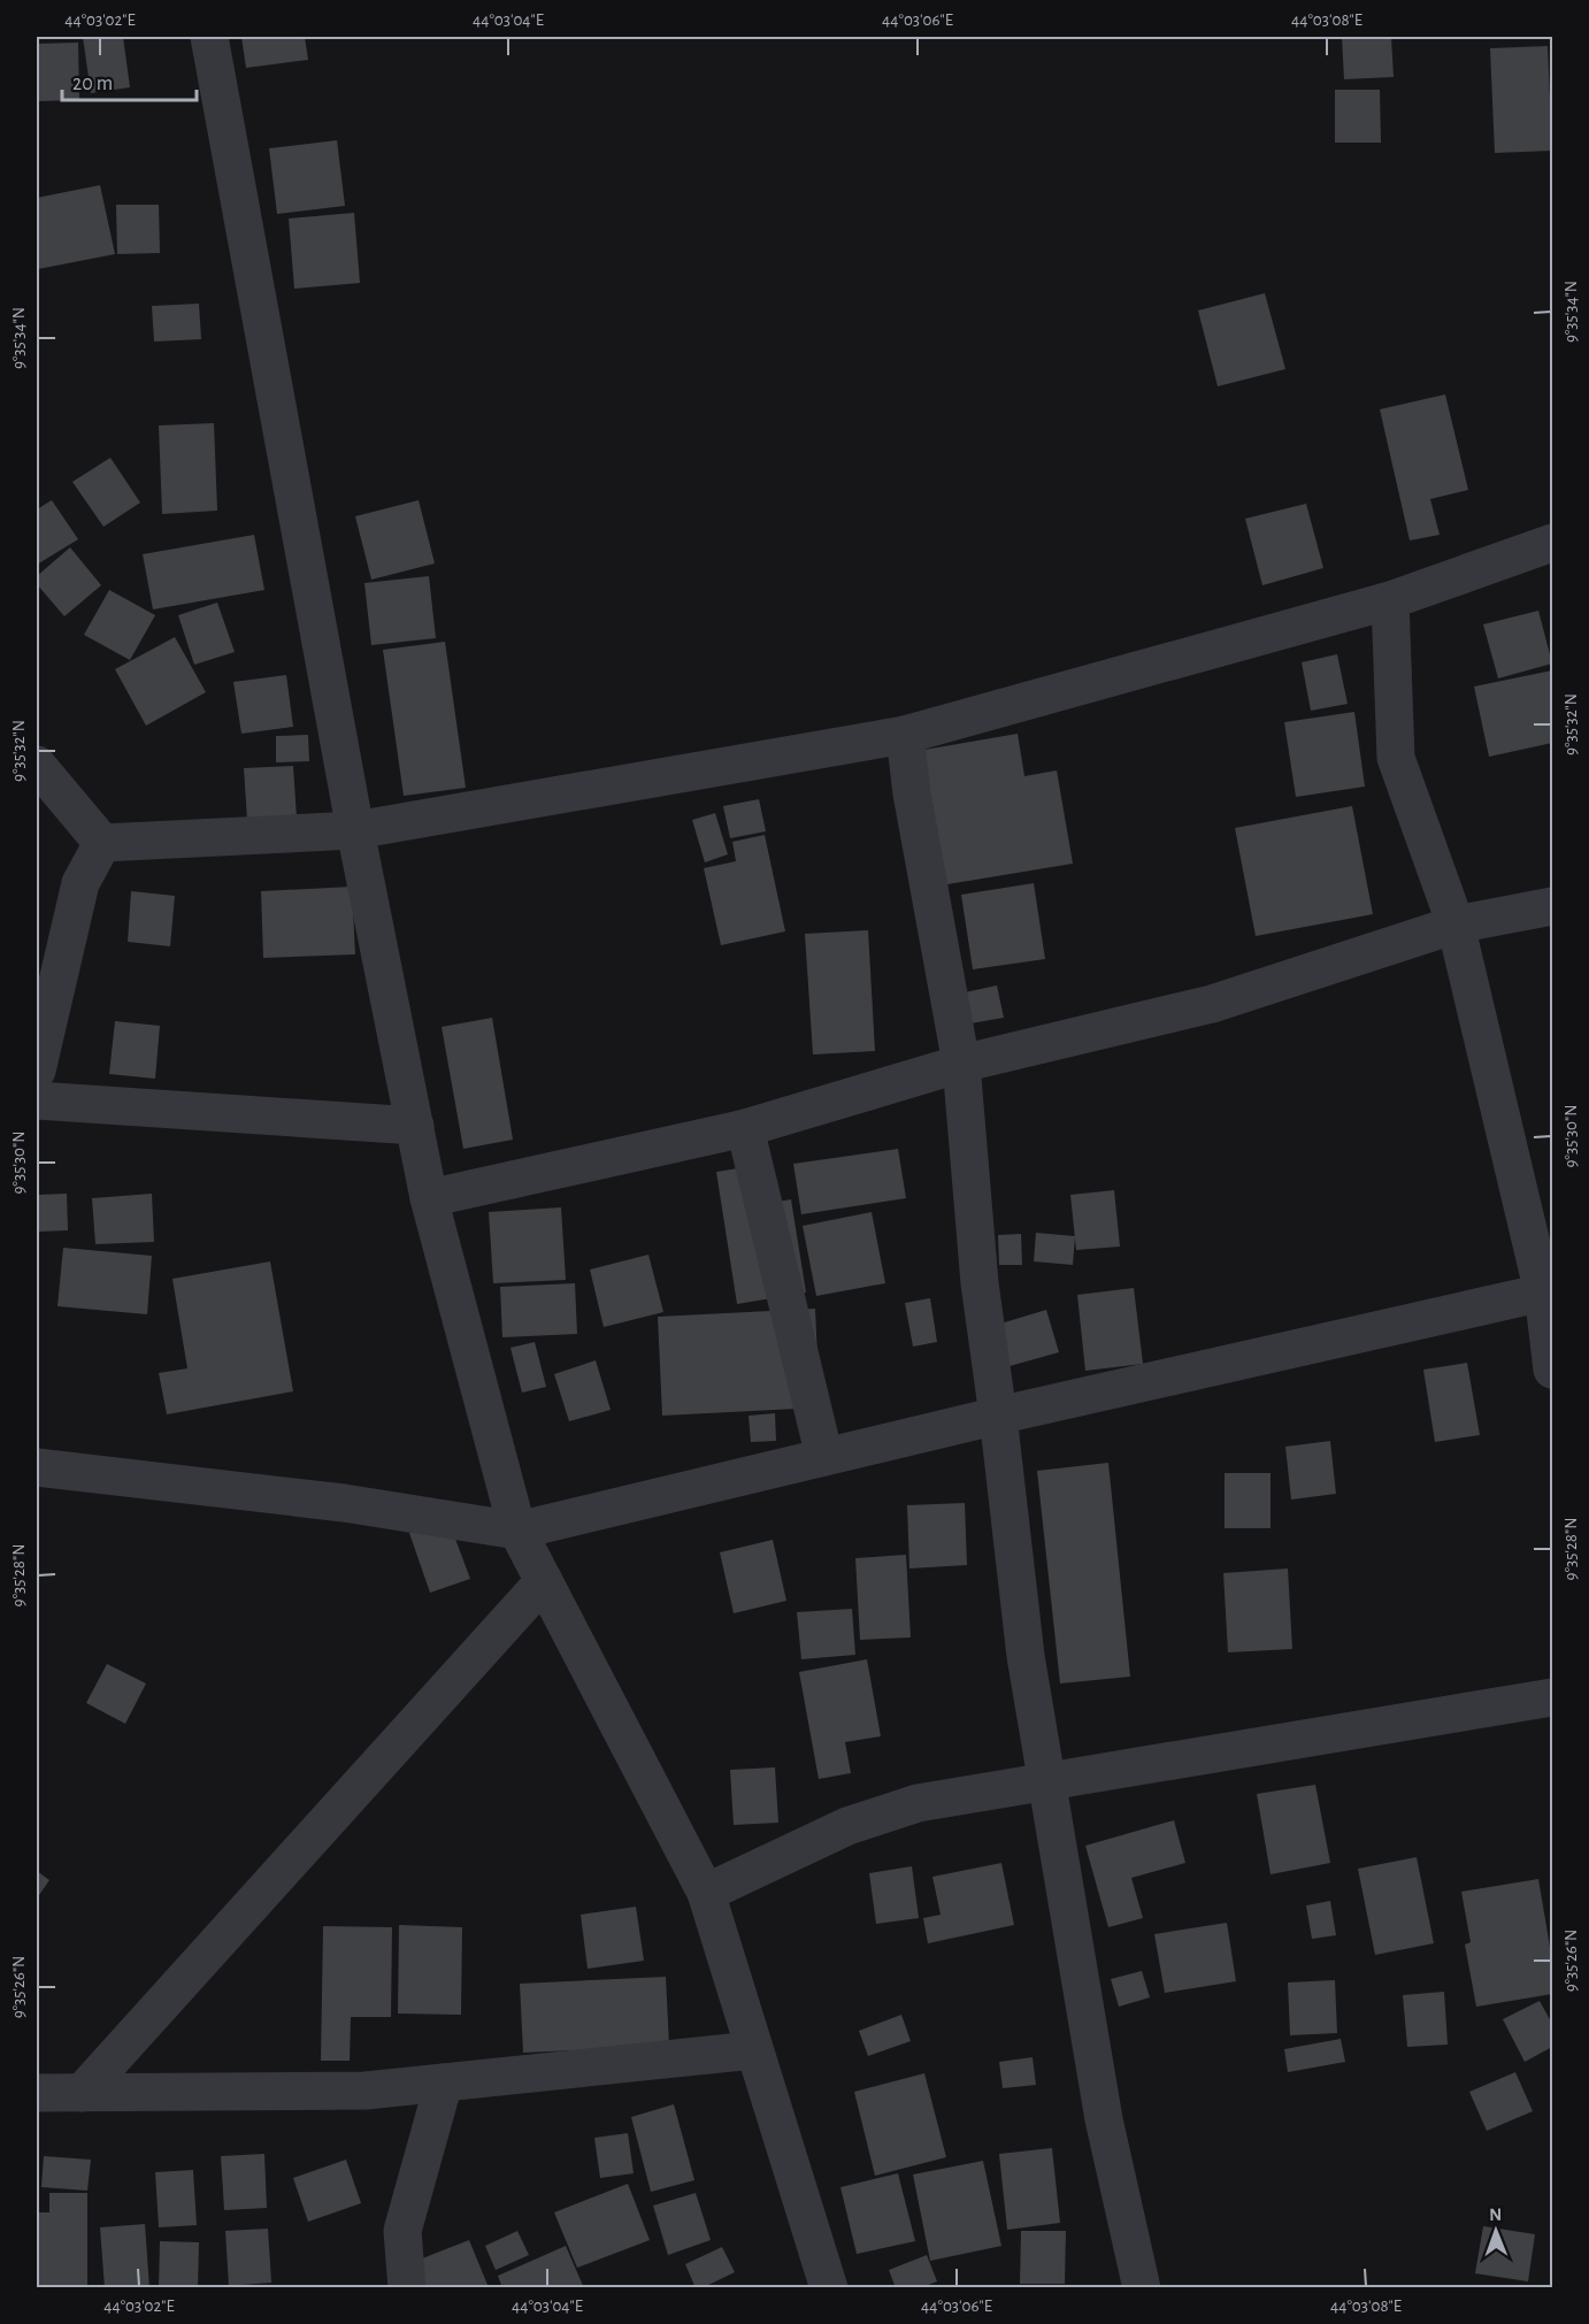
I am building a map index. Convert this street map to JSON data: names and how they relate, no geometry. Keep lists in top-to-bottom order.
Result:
{
  "scale_bar": "20 m",
  "north": "top",
  "coordinates": [
    "44°03'02\"E",
    "44°03'04\"E",
    "44°03'06\"E",
    "44°03'08\"E",
    "9°35'34\"N",
    "9°35'32\"N",
    "9°35'30\"N",
    "9°35'28\"N",
    "9°35'26\"N"
  ]
}
